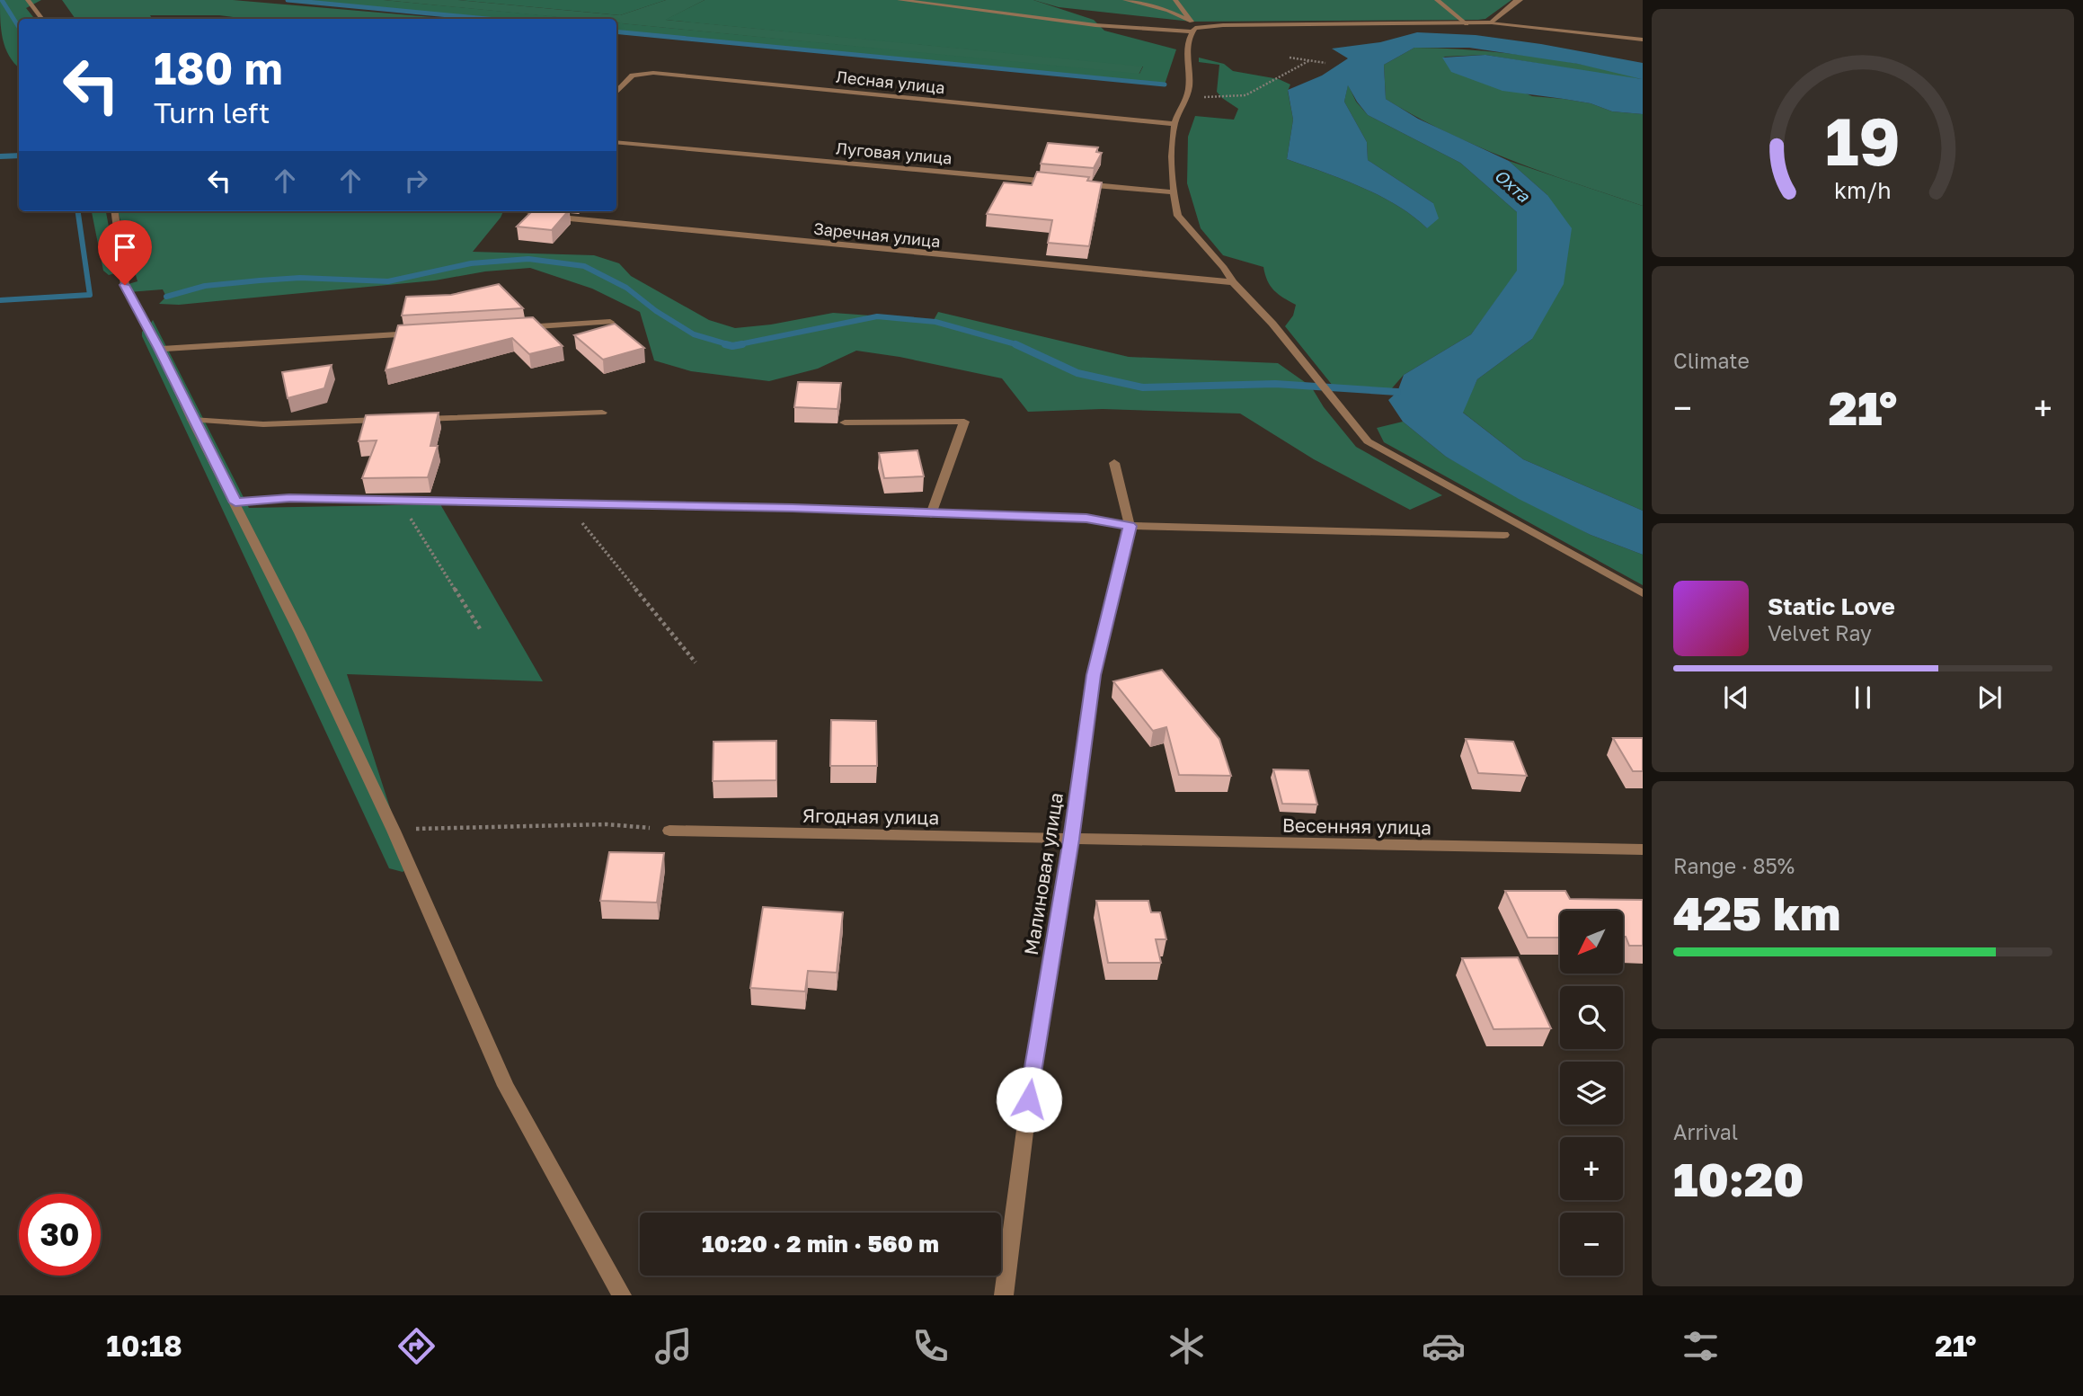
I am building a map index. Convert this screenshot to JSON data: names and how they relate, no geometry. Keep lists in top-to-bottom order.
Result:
{
  "streets": {
    "street": [
      "Лесная улица",
      "Луговая улица",
      "Заречная улица",
      "Ягодная улица",
      "Весенняя улица",
      "Малиновая улица"
    ]
  },
  "crossings": [
    ["Ягодная улица", "Весенняя улица"],
    ["Ягодная улица", "Малиновая улица"],
    ["Весенняя улица", "Малиновая улица"]
  ],
  "water": ["Охта"],
  "north": "bottom left",
  "page": {
    "turn": ["180 m", "Turn left"],
    "tile": [
      "Climate",
      ["Range · 85%", "425 km"],
      ["Arrival", "10:20"]
    ],
    "heat": ["−", "21°", "+"],
    "song": ["Static Love", "Velvet Ray"],
    "map_buttons": ["+", "−"],
    "limit": "30",
    "trip": "10:20 · 2 min · 560 m",
    "tabs": ["10:18", "21°"],
    "gauge": ["19", "km/h"]
  }
}
